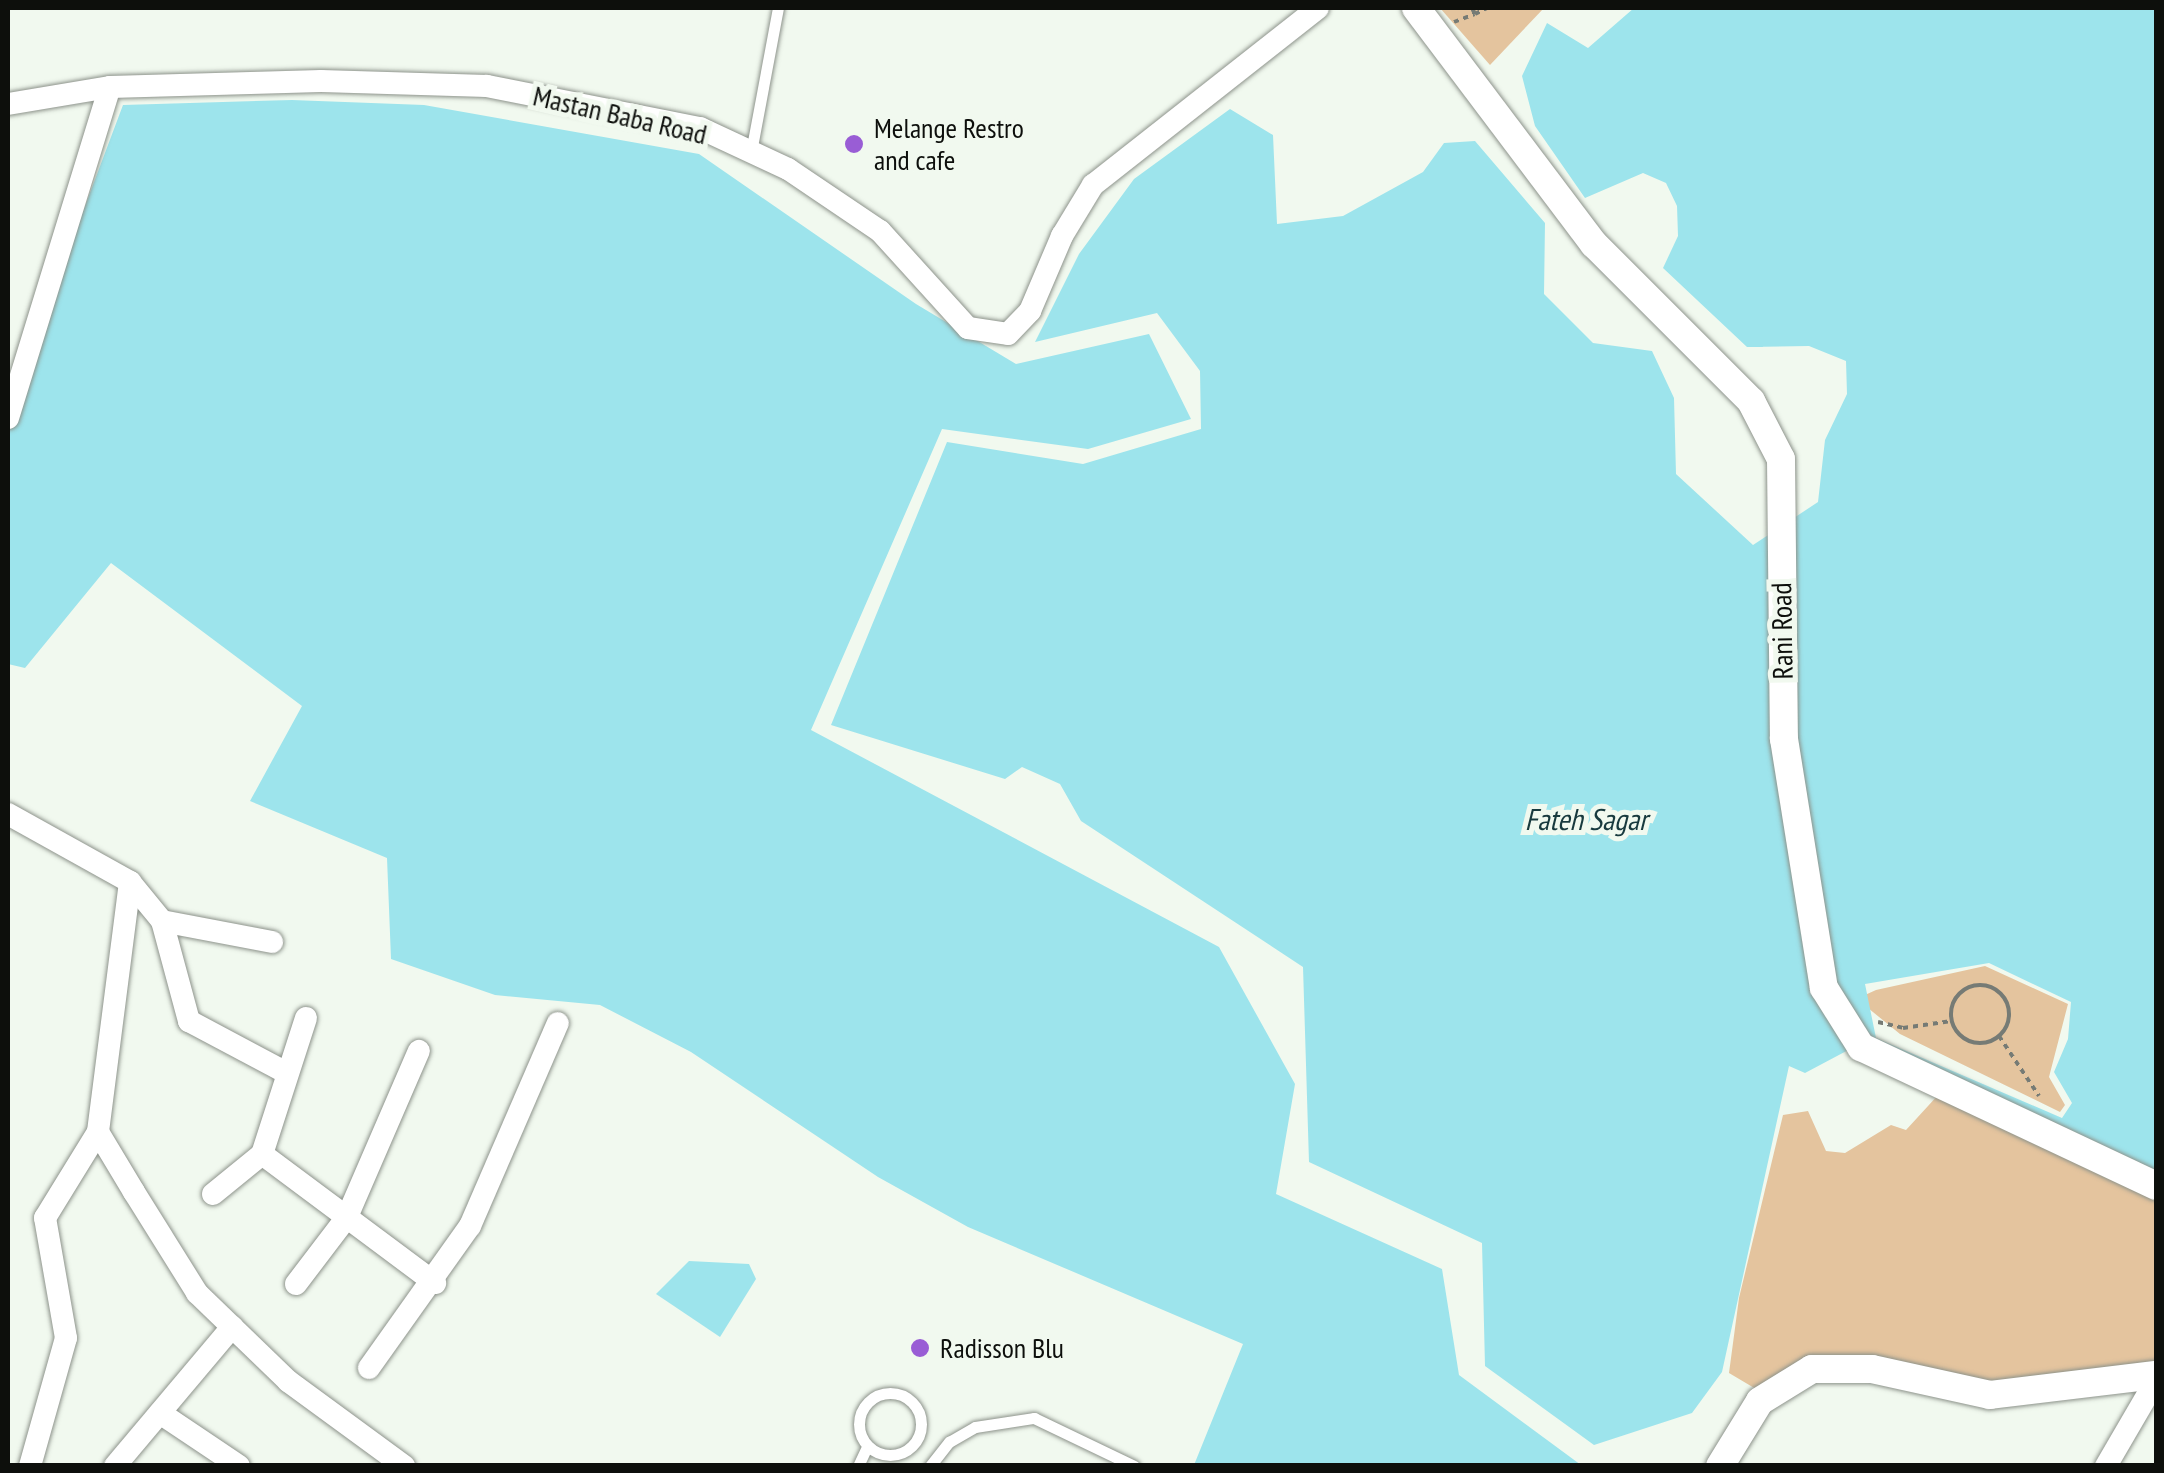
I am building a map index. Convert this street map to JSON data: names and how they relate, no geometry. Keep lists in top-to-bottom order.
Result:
{
  "streets": {
    "street": ["Mastan Baba Road", "Rani Road"]
  },
  "water": ["Fateh Sagar"],
  "places": ["Melange Restro and cafe", "Radisson Blu"]
}
